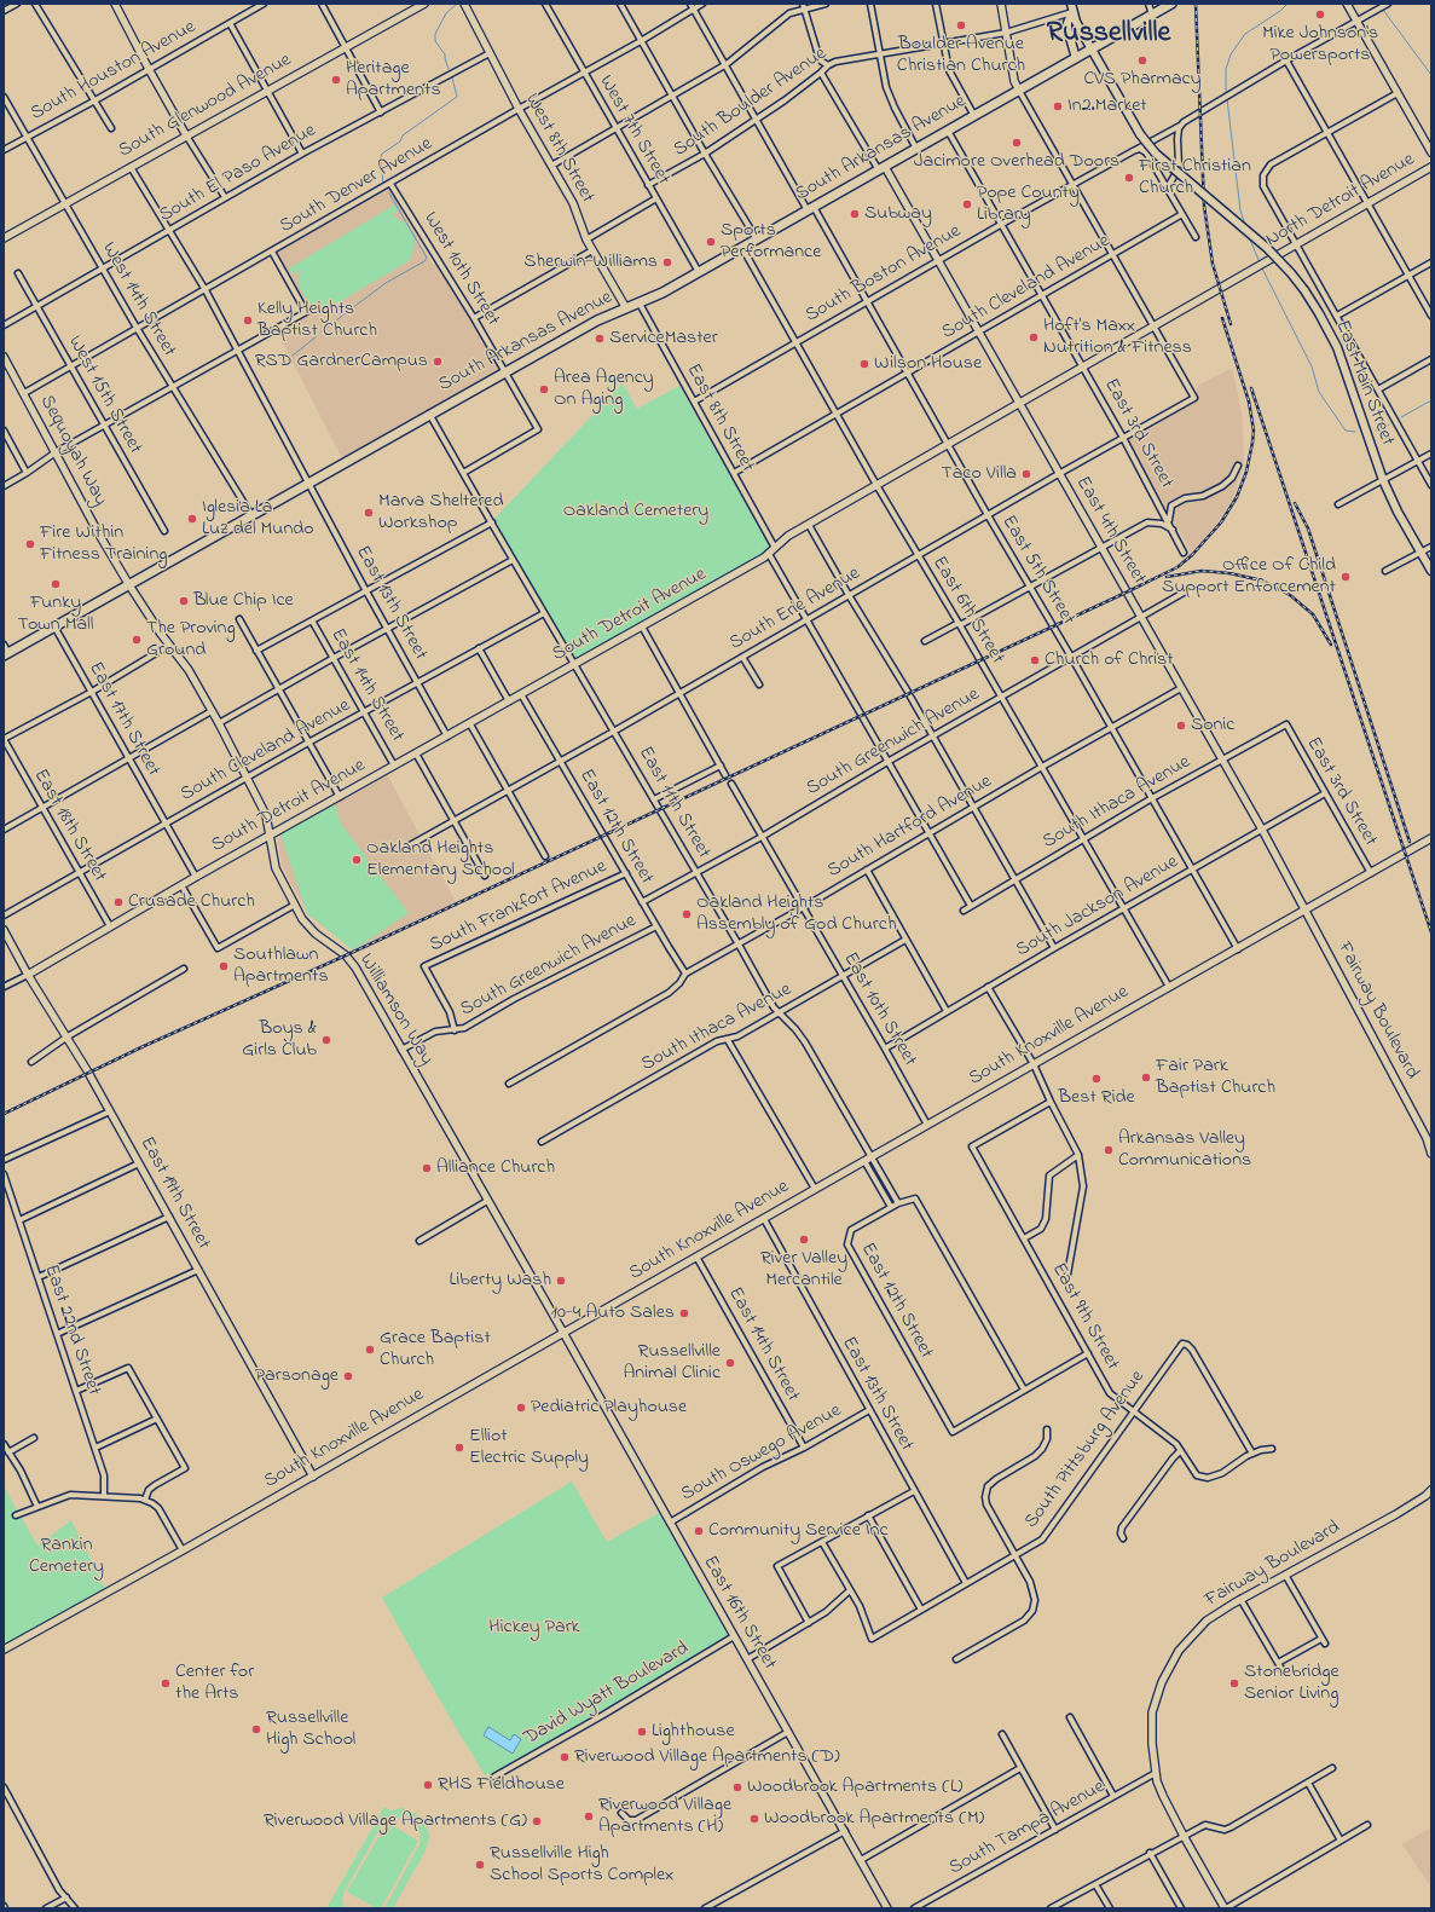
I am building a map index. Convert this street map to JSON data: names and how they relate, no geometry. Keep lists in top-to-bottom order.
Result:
{
  "streets": {
    "highway": ["South Arkansas Avenue"],
    "main road": ["East Main Street"],
    "street": [
      "South Houston Avenue",
      "South Boulder Avenue",
      "South Glenwood Avenue",
      "West 7th Street",
      "West 8th Street",
      "South El Paso Avenue",
      "South Denver Avenue",
      "North Detroit Avenue",
      "West 10th Street",
      "South Boston Avenue",
      "South Cleveland Avenue",
      "West 14th Street",
      "West 15th Street",
      "East 8th Street",
      "East 3rd Street",
      "Sequoyah Way",
      "East 4th Street",
      "East 5th Street",
      "East 13th Street",
      "South Erie Avenue",
      "East 6th Street",
      "South Detroit Avenue",
      "East 14th Street",
      "East 17th Street",
      "South Greenwich Avenue",
      "East 11th Street",
      "South Ithaca Avenue",
      "East 18th Street",
      "East 12th Street",
      "South Hartford Avenue",
      "South Frankfort Avenue",
      "South Jackson Avenue",
      "Williamson Way",
      "East 10th Street",
      "Fairway Boulevard",
      "South Knoxville Avenue",
      "East 19th Street",
      "East 9th Street",
      "East 22nd Street",
      "South Pittsburg Avenue",
      "South Oswego Avenue",
      "East 16th Street",
      "David Wyatt Boulevard",
      "South Tampa Avenue"
    ]
  },
  "crossings": [
    ["South Houston Avenue", "West 14th Street"],
    ["South Boulder Avenue", "West 7th Street"],
    ["South Boulder Avenue", "East Main Street"],
    ["South Boulder Avenue", "East 5th Street"],
    ["South Glenwood Avenue", "West 14th Street"],
    ["South Glenwood Avenue", "East 13th Street"],
    ["West 7th Street", "South Arkansas Avenue"],
    ["West 7th Street", "South Denver Avenue"],
    ["West 8th Street", "South Arkansas Avenue"],
    ["West 8th Street", "South El Paso Avenue"],
    ["West 8th Street", "South Denver Avenue"],
    ["South Arkansas Avenue", "West 10th Street"],
    ["South Arkansas Avenue", "West 14th Street"],
    ["South Arkansas Avenue", "East Main Street"],
    ["South Arkansas Avenue", "East 8th Street"],
    ["South Arkansas Avenue", "East 3rd Street"],
    ["South Arkansas Avenue", "Sequoyah Way"],
    ["South Arkansas Avenue", "East 4th Street"],
    ["South Arkansas Avenue", "East 5th Street"],
    ["South Arkansas Avenue", "East 13th Street"],
    ["South Arkansas Avenue", "East 6th Street"],
    ["South Arkansas Avenue", "East 17th Street"],
    ["South Arkansas Avenue", "East 11th Street"],
    ["South Arkansas Avenue", "Williamson Way"],
    ["South El Paso Avenue", "West 14th Street"],
    ["South El Paso Avenue", "West 15th Street"],
    ["South El Paso Avenue", "East 13th Street"],
    ["South Denver Avenue", "West 10th Street"],
    ["South Denver Avenue", "West 14th Street"],
    ["South Denver Avenue", "West 15th Street"],
    ["South Denver Avenue", "Sequoyah Way"],
    ["South Denver Avenue", "East 5th Street"],
    ["South Denver Avenue", "East 13th Street"],
    ["North Detroit Avenue", "South Detroit Avenue"],
    ["South Boston Avenue", "East 8th Street"],
    ["South Boston Avenue", "East 3rd Street"],
    ["South Boston Avenue", "East 4th Street"],
    ["South Boston Avenue", "East 5th Street"],
    ["South Boston Avenue", "East 6th Street"],
    ["South Cleveland Avenue", "East 8th Street"],
    ["South Cleveland Avenue", "East 3rd Street"],
    ["South Cleveland Avenue", "East 4th Street"],
    ["South Cleveland Avenue", "East 5th Street"],
    ["South Cleveland Avenue", "East 13th Street"],
    ["South Cleveland Avenue", "East 6th Street"],
    ["South Cleveland Avenue", "East 14th Street"],
    ["South Cleveland Avenue", "East 17th Street"],
    ["South Cleveland Avenue", "East 11th Street"],
    ["South Cleveland Avenue", "East 18th Street"],
    ["South Cleveland Avenue", "Williamson Way"],
    ["East 8th Street", "South Detroit Avenue"],
    ["East 3rd Street", "South Erie Avenue"],
    ["East 3rd Street", "South Detroit Avenue"],
    ["East 3rd Street", "South Ithaca Avenue"],
    ["East 3rd Street", "South Jackson Avenue"],
    ["East 3rd Street", "South Knoxville Avenue"],
    ["Sequoyah Way", "Williamson Way"],
    ["East 4th Street", "South Erie Avenue"],
    ["East 4th Street", "South Detroit Avenue"],
    ["East 4th Street", "South Greenwich Avenue"],
    ["East 4th Street", "South Ithaca Avenue"],
    ["East 4th Street", "South Hartford Avenue"],
    ["East 4th Street", "South Jackson Avenue"],
    ["East 4th Street", "Fairway Boulevard"],
    ["East 4th Street", "South Knoxville Avenue"],
    ["East 5th Street", "South Erie Avenue"],
    ["East 5th Street", "South Detroit Avenue"],
    ["East 5th Street", "South Greenwich Avenue"],
    ["East 5th Street", "South Ithaca Avenue"],
    ["East 5th Street", "South Hartford Avenue"],
    ["East 5th Street", "South Jackson Avenue"],
    ["East 5th Street", "South Knoxville Avenue"],
    ["East 13th Street", "South Detroit Avenue"],
    ["East 13th Street", "South Knoxville Avenue"],
    ["East 13th Street", "South Pittsburg Avenue"],
    ["East 13th Street", "South Oswego Avenue"],
    ["South Erie Avenue", "East 6th Street"],
    ["South Erie Avenue", "South Detroit Avenue"],
    ["South Erie Avenue", "East 14th Street"],
    ["South Erie Avenue", "East 11th Street"],
    ["South Erie Avenue", "East 12th Street"],
    ["East 6th Street", "South Detroit Avenue"],
    ["East 6th Street", "South Greenwich Avenue"],
    ["East 6th Street", "South Ithaca Avenue"],
    ["East 6th Street", "South Hartford Avenue"],
    ["East 6th Street", "South Jackson Avenue"],
    ["East 6th Street", "South Knoxville Avenue"],
    ["South Detroit Avenue", "East 14th Street"],
    ["South Detroit Avenue", "East 17th Street"],
    ["South Detroit Avenue", "East 11th Street"],
    ["South Detroit Avenue", "East 18th Street"],
    ["South Detroit Avenue", "East 12th Street"],
    ["South Detroit Avenue", "Williamson Way"],
    ["South Detroit Avenue", "East 19th Street"],
    ["East 14th Street", "South Knoxville Avenue"],
    ["East 14th Street", "South Oswego Avenue"],
    ["South Greenwich Avenue", "East 11th Street"],
    ["South Greenwich Avenue", "East 12th Street"],
    ["South Greenwich Avenue", "South Frankfort Avenue"],
    ["South Greenwich Avenue", "Williamson Way"],
    ["South Greenwich Avenue", "East 10th Street"],
    ["East 11th Street", "South Ithaca Avenue"],
    ["East 11th Street", "East 12th Street"],
    ["East 11th Street", "South Hartford Avenue"],
    ["East 11th Street", "South Knoxville Avenue"],
    ["South Ithaca Avenue", "East 10th Street"],
    ["East 12th Street", "South Hartford Avenue"],
    ["East 12th Street", "South Frankfort Avenue"],
    ["South Hartford Avenue", "East 10th Street"],
    ["South Jackson Avenue", "East 10th Street"],
    ["Williamson Way", "South Knoxville Avenue"],
    ["Williamson Way", "East 16th Street"],
    ["East 10th Street", "South Knoxville Avenue"],
    ["Fairway Boulevard", "South Knoxville Avenue"],
    ["Fairway Boulevard", "South Tampa Avenue"],
    ["South Knoxville Avenue", "East 19th Street"],
    ["South Knoxville Avenue", "East 16th Street"],
    ["East 9th Street", "South Pittsburg Avenue"],
    ["South Oswego Avenue", "East 16th Street"],
    ["East 16th Street", "David Wyatt Boulevard"]
  ],
  "districts": ["Russellville"],
  "parks": ["Oakland Cemetery", "Rankin Cemetery", "Hickey Park"],
  "places": [
    "Mike Johnson's Powersports",
    "Boulder Avenue Christian Church",
    "CVS Pharmacy",
    "Heritage Apartments",
    "In2.Market",
    "Jacimore Overhead Doors",
    "First Christian Church",
    "Pope County Library",
    "Subway",
    "Sports Performance",
    "Sherwin-Williams",
    "Kelly Heights Baptist Church",
    "Hoft's Maxx Nutrition & Fitness",
    "ServiceMaster",
    "RSD GardnerCampus",
    "Wilson House",
    "Area Agency On Aging",
    "Taco Villa",
    "Marva Sheltered Workshop",
    "Iglesia La Luz del Mundo",
    "Fire Within Fitness Training",
    "Office Of Child Support Enforcement",
    "Funky Town Mall",
    "Blue Chip Ice",
    "The Proving Ground",
    "Church of Christ",
    "Sonic",
    "Oakland Heights Elementary School",
    "Crusade Church",
    "Oakland Heights Assembly of God Church",
    "Southlawn Apartments",
    "Boys & Girls Club",
    "Fair Park Baptist Church",
    "Best Ride",
    "Arkansas Valley Communications",
    "Alliance Church",
    "River Valley Mercantile",
    "Liberty Wash",
    "10-4 Auto Sales",
    "Grace Baptist Church",
    "Russellville Animal Clinic",
    "Parsonage",
    "Pediatric Playhouse",
    "Elliot Electric Supply",
    "Community Service Inc",
    "Center for the Arts",
    "Stonebridge Senior Living",
    "Russellville High School",
    "Lighthouse",
    "Riverwood Village Apartments (D)",
    "RHS Fieldhouse",
    "Woodbrook Apartments (L)",
    "Riverwood Village Apartments (H)",
    "Woodbrook Apartments (M)",
    "Riverwood Village Apartments (G)",
    "Russellville High School Sports Complex"
  ]
}
